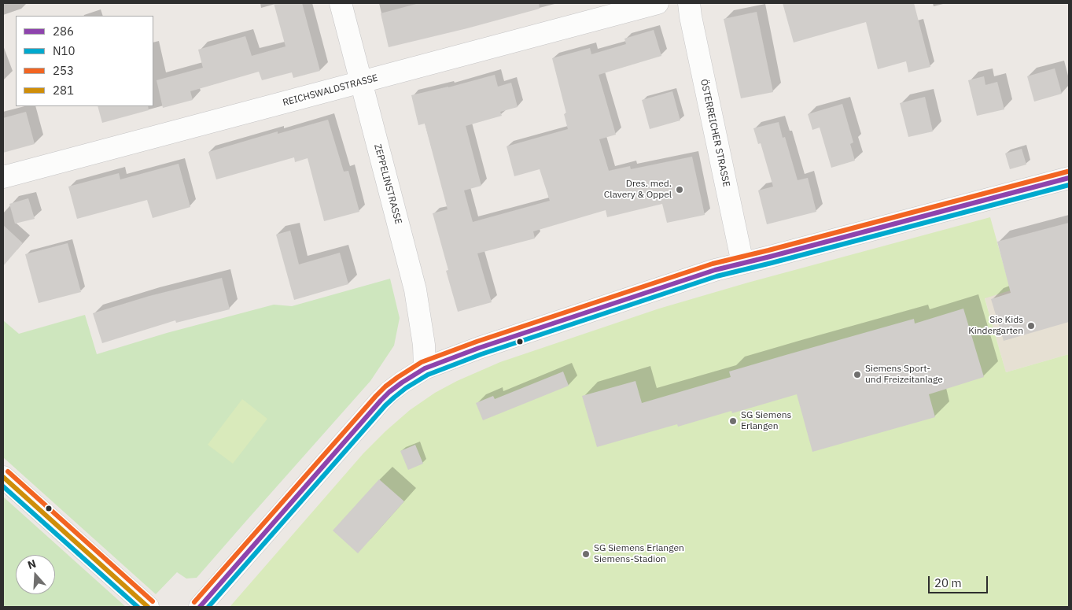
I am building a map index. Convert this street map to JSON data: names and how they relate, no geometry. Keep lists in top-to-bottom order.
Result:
{
  "streets": {
    "street": ["REICHSWALDSTRASSE", "ÖSTERREICHER STRASSE", "ZEPPELINSTRASSE"]
  },
  "crossings": [
    ["REICHSWALDSTRASSE", "ZEPPELINSTRASSE"]
  ],
  "places": [
    "Dres. med. Clavery & Oppel",
    "Sie Kids Kindergarten",
    "Siemens Sport- und Freizeitanlage",
    "SG Siemens Erlangen",
    "SG Siemens Erlangen Siemens-Stadion"
  ],
  "lines": [
    "transit line 253",
    "transit line 286",
    "transit line N10",
    "transit line 281"
  ],
  "legend": [
    "286",
    "N10",
    "253",
    "281"
  ],
  "scale_bar": "20 m",
  "north": "top"
}
